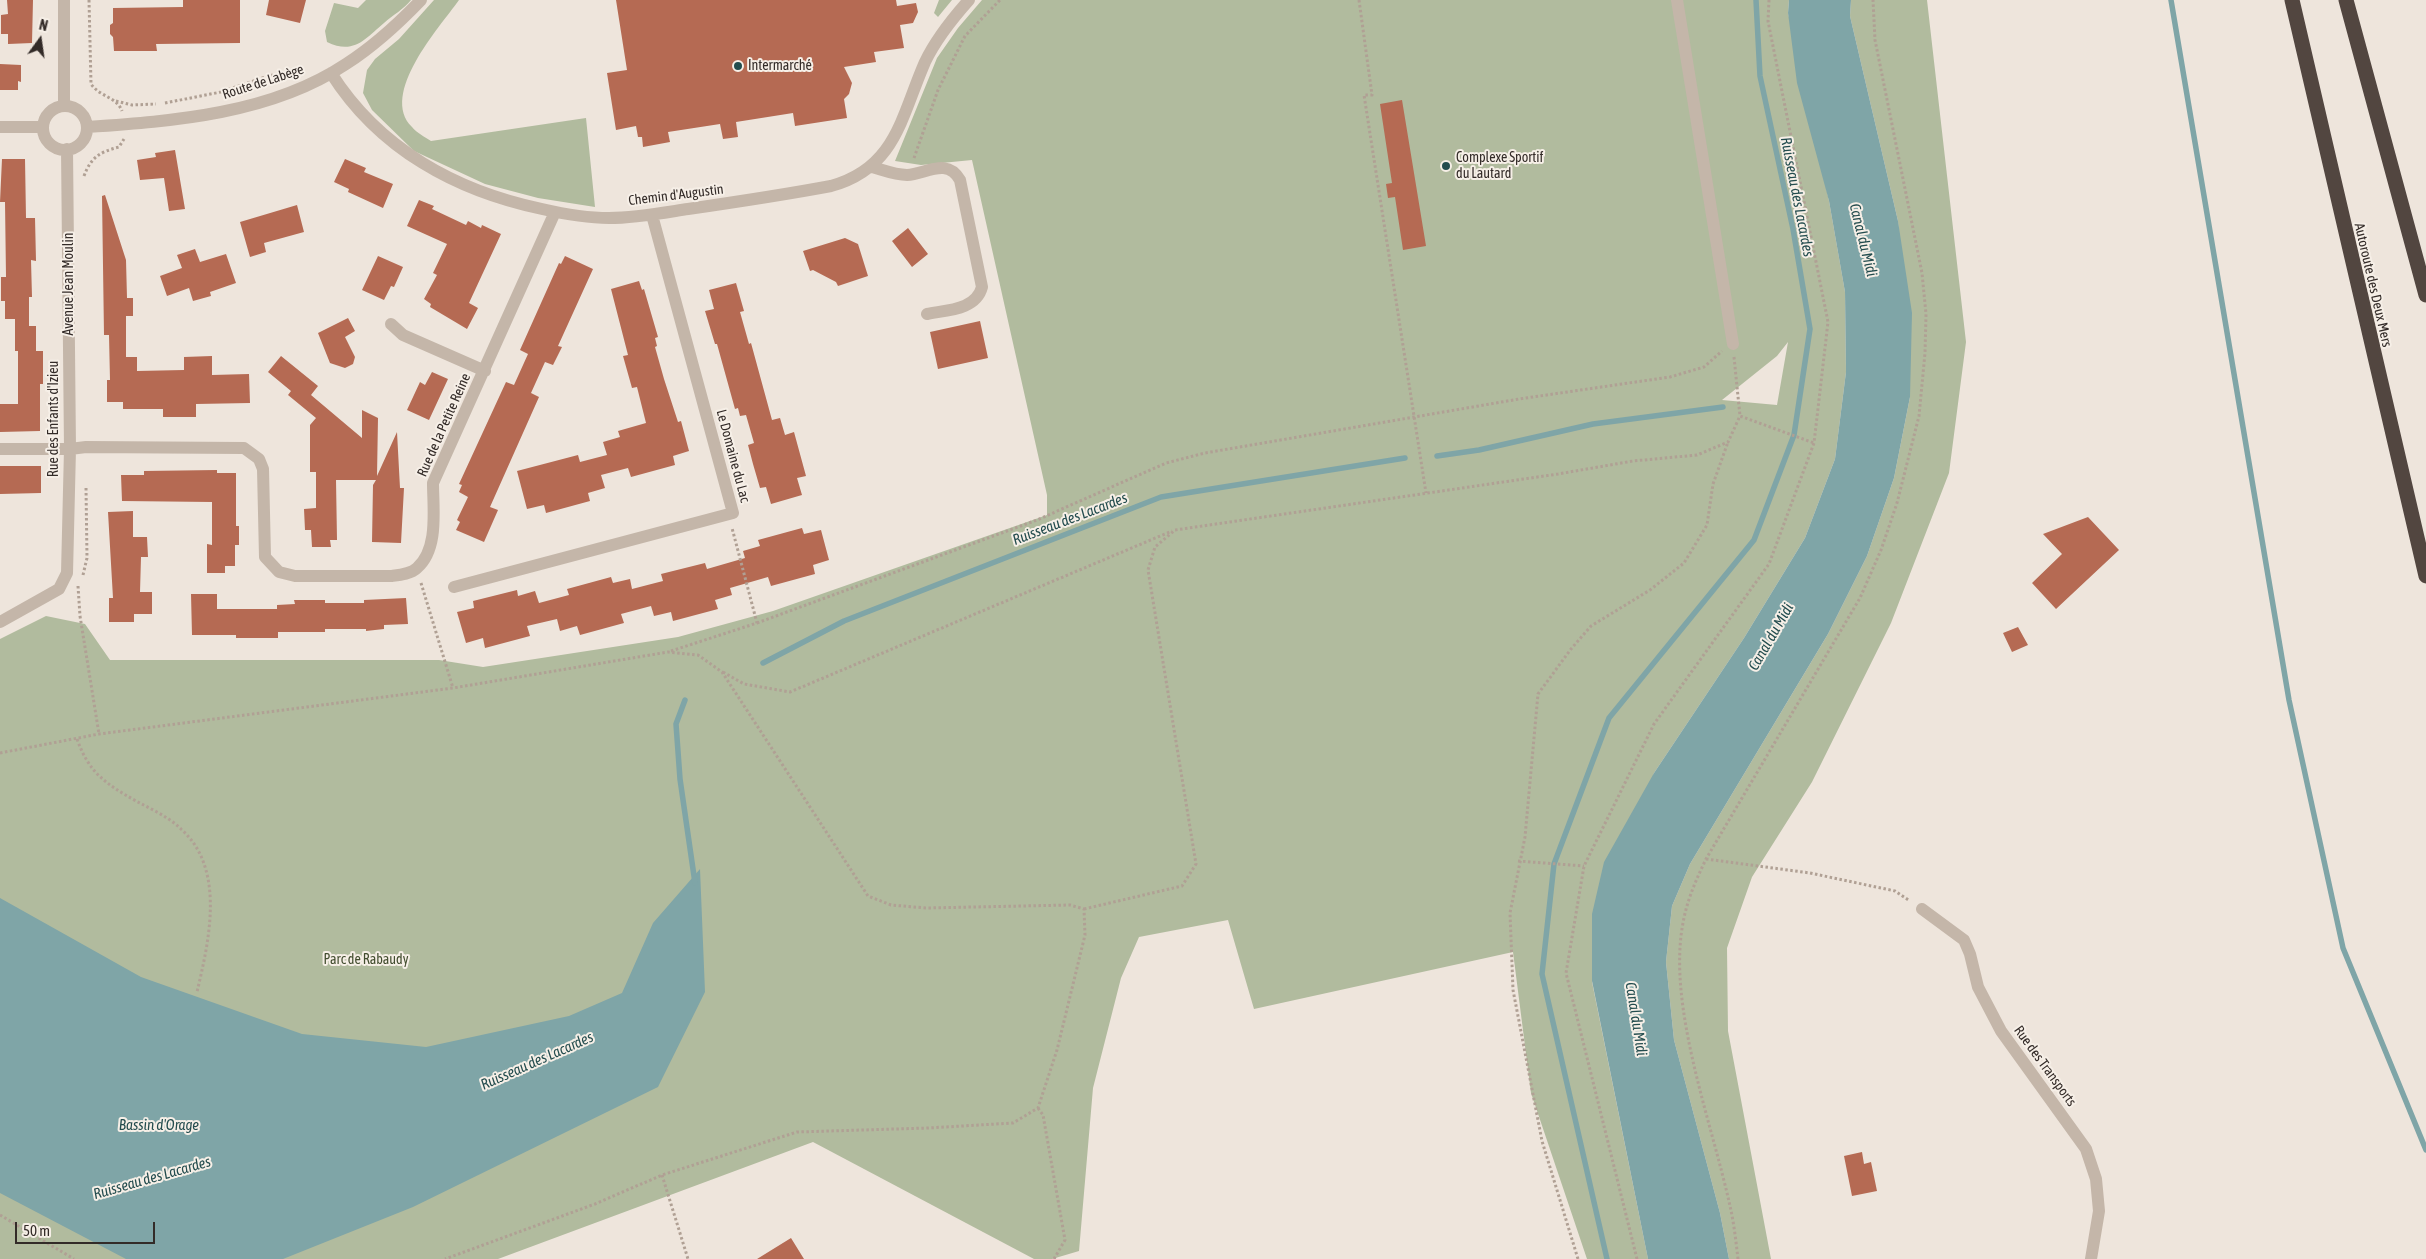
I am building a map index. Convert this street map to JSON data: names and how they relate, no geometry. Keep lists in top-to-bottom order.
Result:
{
  "streets": {
    "highway": ["Autoroute des Deux Mers"],
    "street": [
      "Route de Labège",
      "Chemin d'Augustin",
      "Rue des Enfants d'Izieu",
      "Rue de la Petite Reine",
      "Le Domaine du Lac",
      "Rue des Transports"
    ]
  },
  "crossings": [
    ["Route de Labège", "Chemin d'Augustin"],
    ["Route de Labège", "Rue des Enfants d'Izieu"],
    ["Chemin d'Augustin", "Rue de la Petite Reine"],
    ["Chemin d'Augustin", "Le Domaine du Lac"]
  ],
  "water": ["Ruisseau des Lacardes", "Canal du Midi", "Bassin d'Orage"],
  "parks": ["Parc de Rabaudy"],
  "places": ["Intermarché", "Complexe Sportif du Lautard"],
  "scale_bar": "50 m",
  "north": "top"
}
